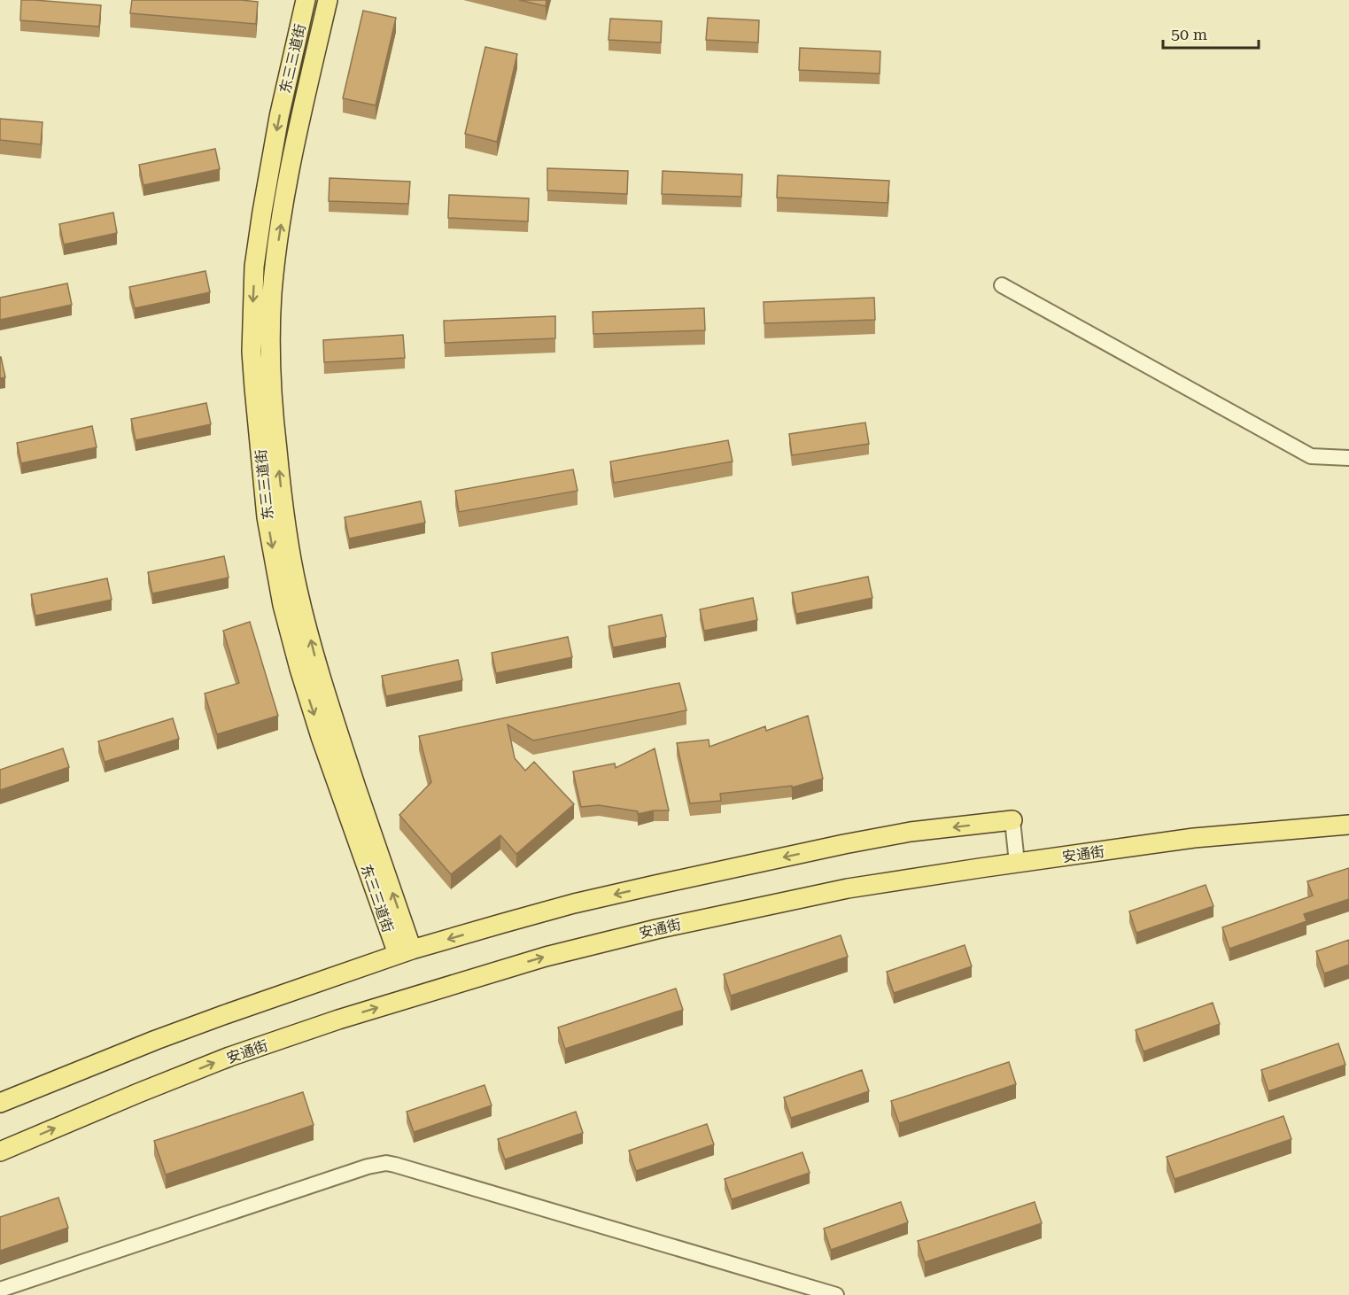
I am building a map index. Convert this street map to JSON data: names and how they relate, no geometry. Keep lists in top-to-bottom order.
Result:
{
  "streets": {
    "main road": ["东三三道街", "安通街"]
  },
  "scale_bar": "50 m"
}
